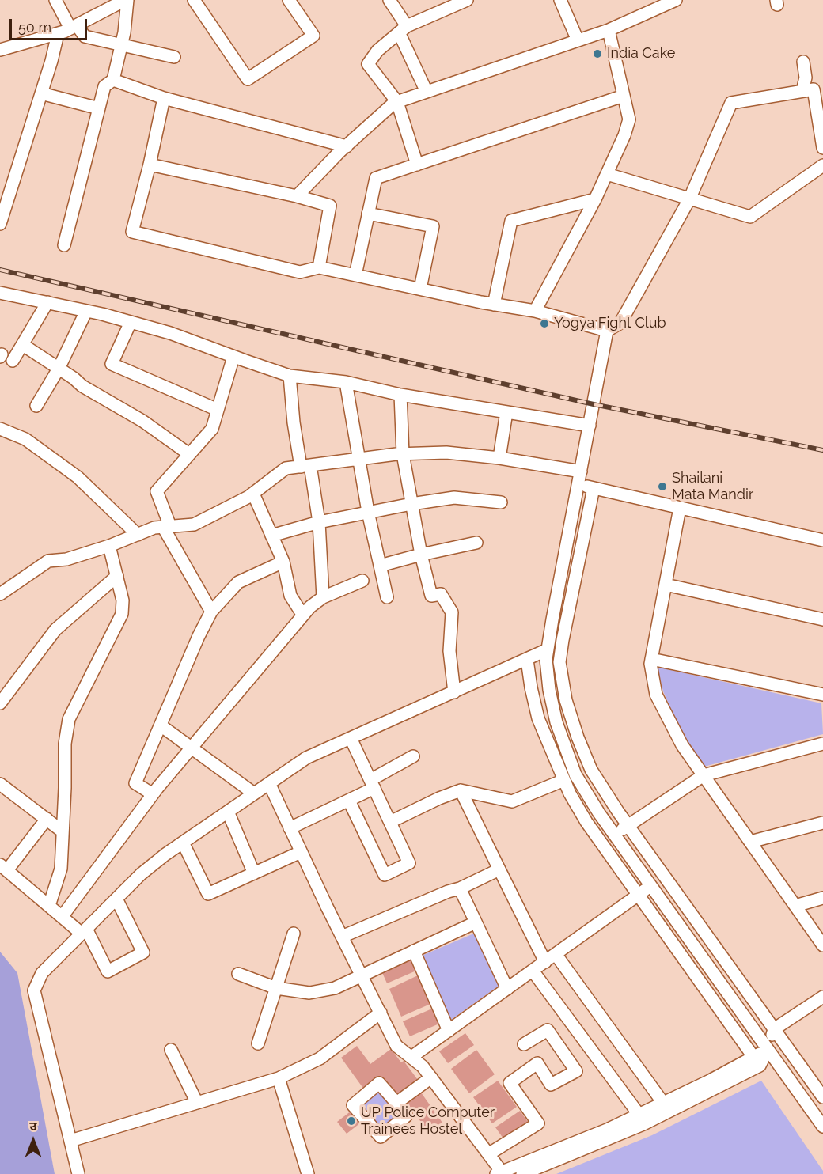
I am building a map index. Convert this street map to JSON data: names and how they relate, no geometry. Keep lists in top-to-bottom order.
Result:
{
  "places": [
    "India Cake",
    "Yogya Fight Club",
    "Shailani Mata Mandir",
    "UP Police Computer Trainees Hostel"
  ],
  "scale_bar": "50 m",
  "north": "top"
}
